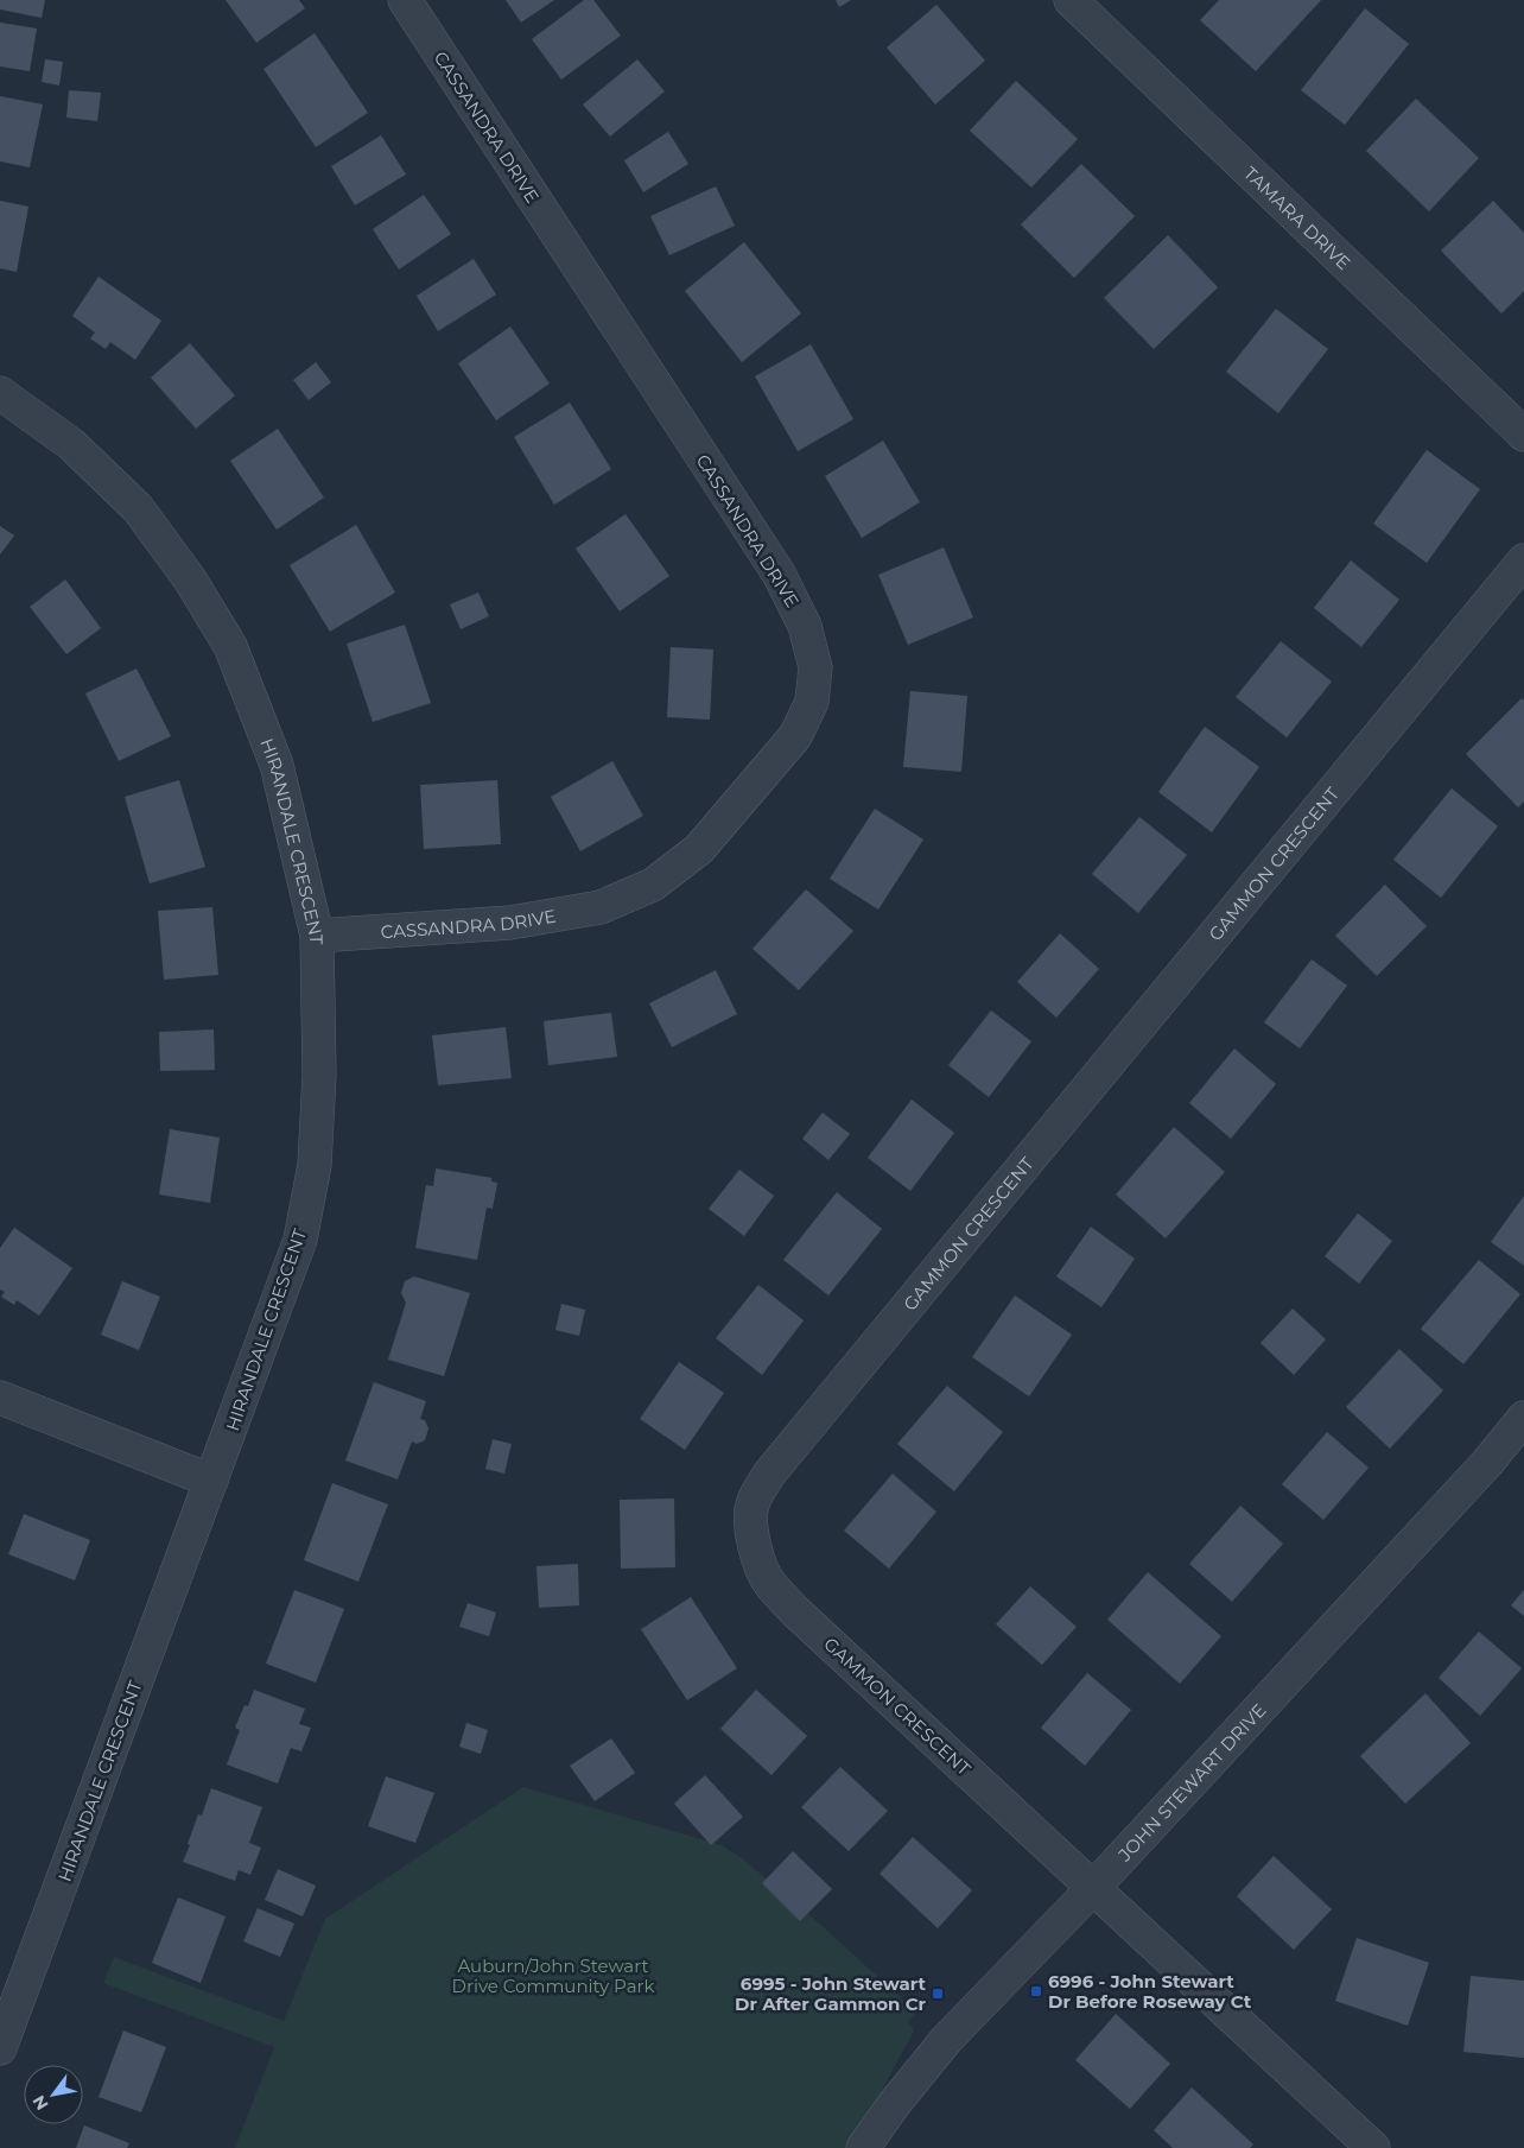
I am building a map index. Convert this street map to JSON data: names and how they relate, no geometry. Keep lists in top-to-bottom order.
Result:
{
  "streets": {
    "street": [
      "CASSANDRA DRIVE",
      "TAMARA DRIVE",
      "HIRANDALE CRESCENT",
      "GAMMON CRESCENT",
      "JOHN STEWART DRIVE"
    ]
  },
  "crossings": [
    ["CASSANDRA DRIVE", "HIRANDALE CRESCENT"],
    ["GAMMON CRESCENT", "JOHN STEWART DRIVE"]
  ],
  "parks": ["Auburn/John Stewart Drive Community Park"],
  "places": {
    "transit": ["6996 - John Stewart Dr Before Roseway Ct", "6995 - John Stewart Dr After Gammon Cr"]
  },
  "north": "bottom left"
}
